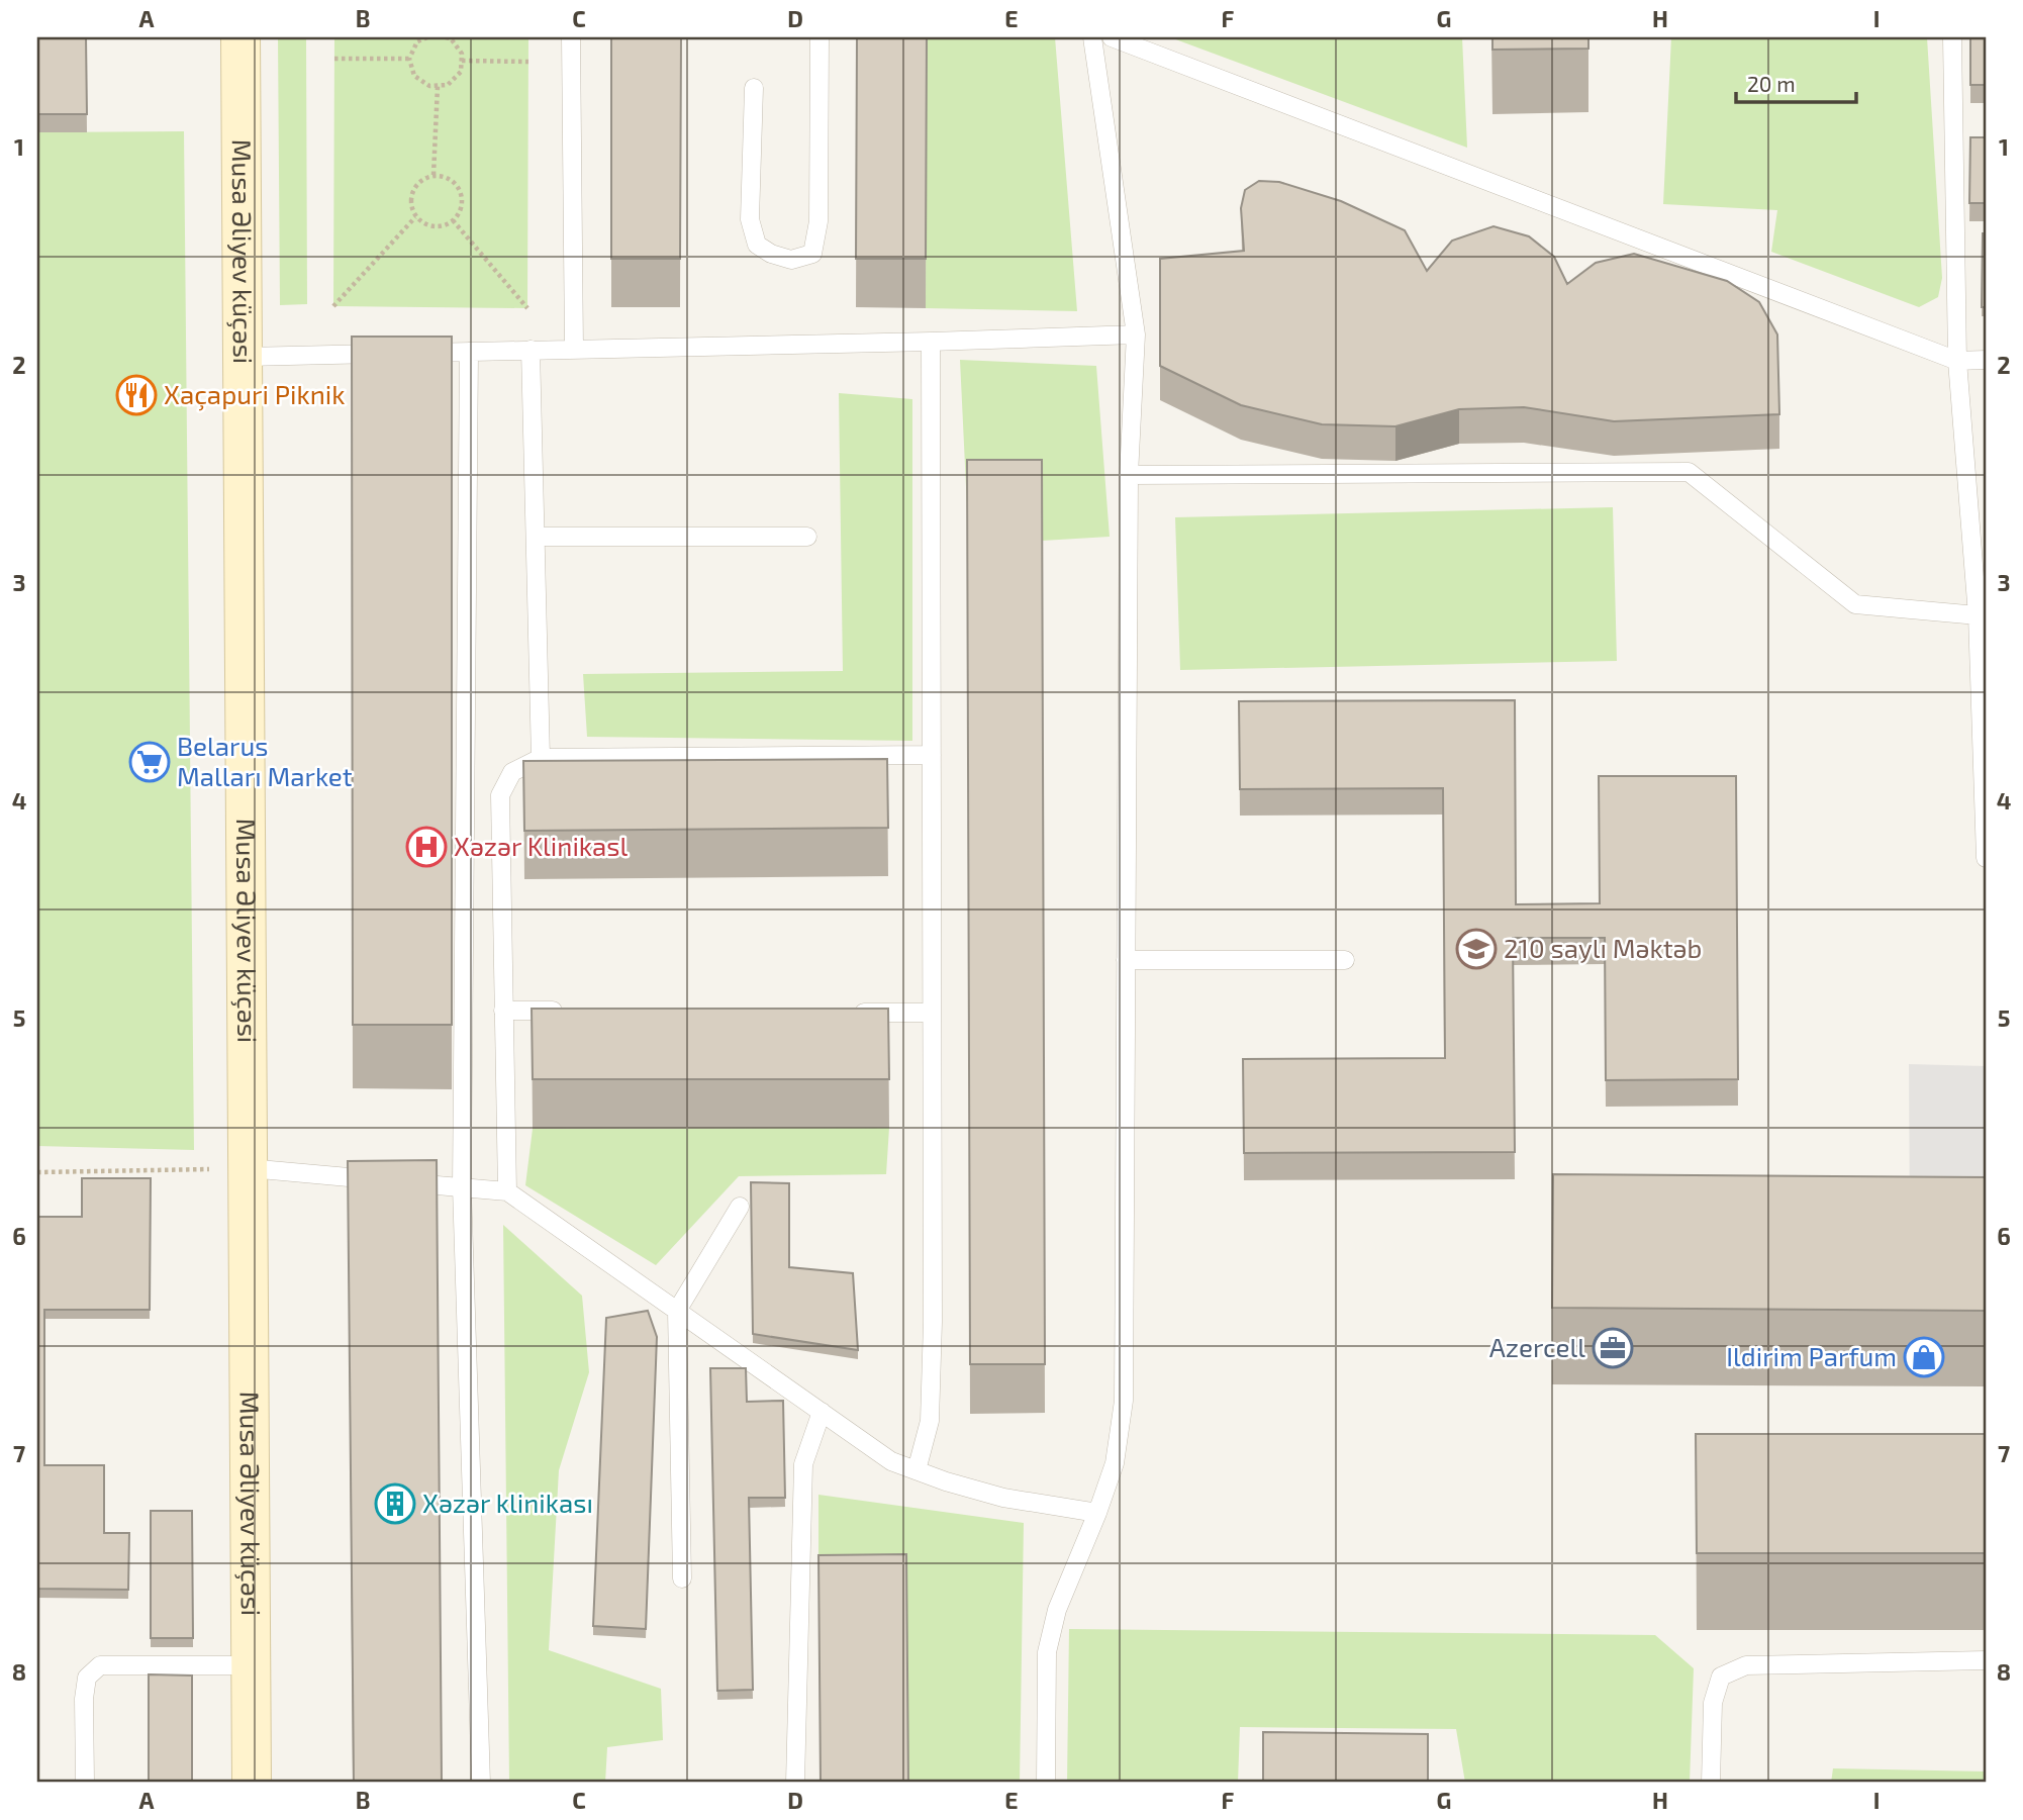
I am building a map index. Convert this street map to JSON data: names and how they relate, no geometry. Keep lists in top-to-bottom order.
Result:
{
  "streets": {
    "street": ["Musa Əliyev küçəsi"]
  },
  "places": {
    "restaurant": ["Xaçapuri Piknik"],
    "supermarket": ["Belarus Malları Market"],
    "hospital": ["Xəzər Klinikasl"],
    "school or university": ["210 saylı Məktəb"],
    "office": ["Azercell"],
    "shop": ["Ildirim Parfum"],
    "building": ["Xəzər klinikası"]
  },
  "scale_bar": "20 m",
  "grid": {
    "columns": [
      "A",
      "B",
      "C",
      "D",
      "E",
      "F",
      "G",
      "H",
      "I"
    ],
    "rows": [
      "1",
      "2",
      "3",
      "4",
      "5",
      "6",
      "7",
      "8"
    ]
  }
}
